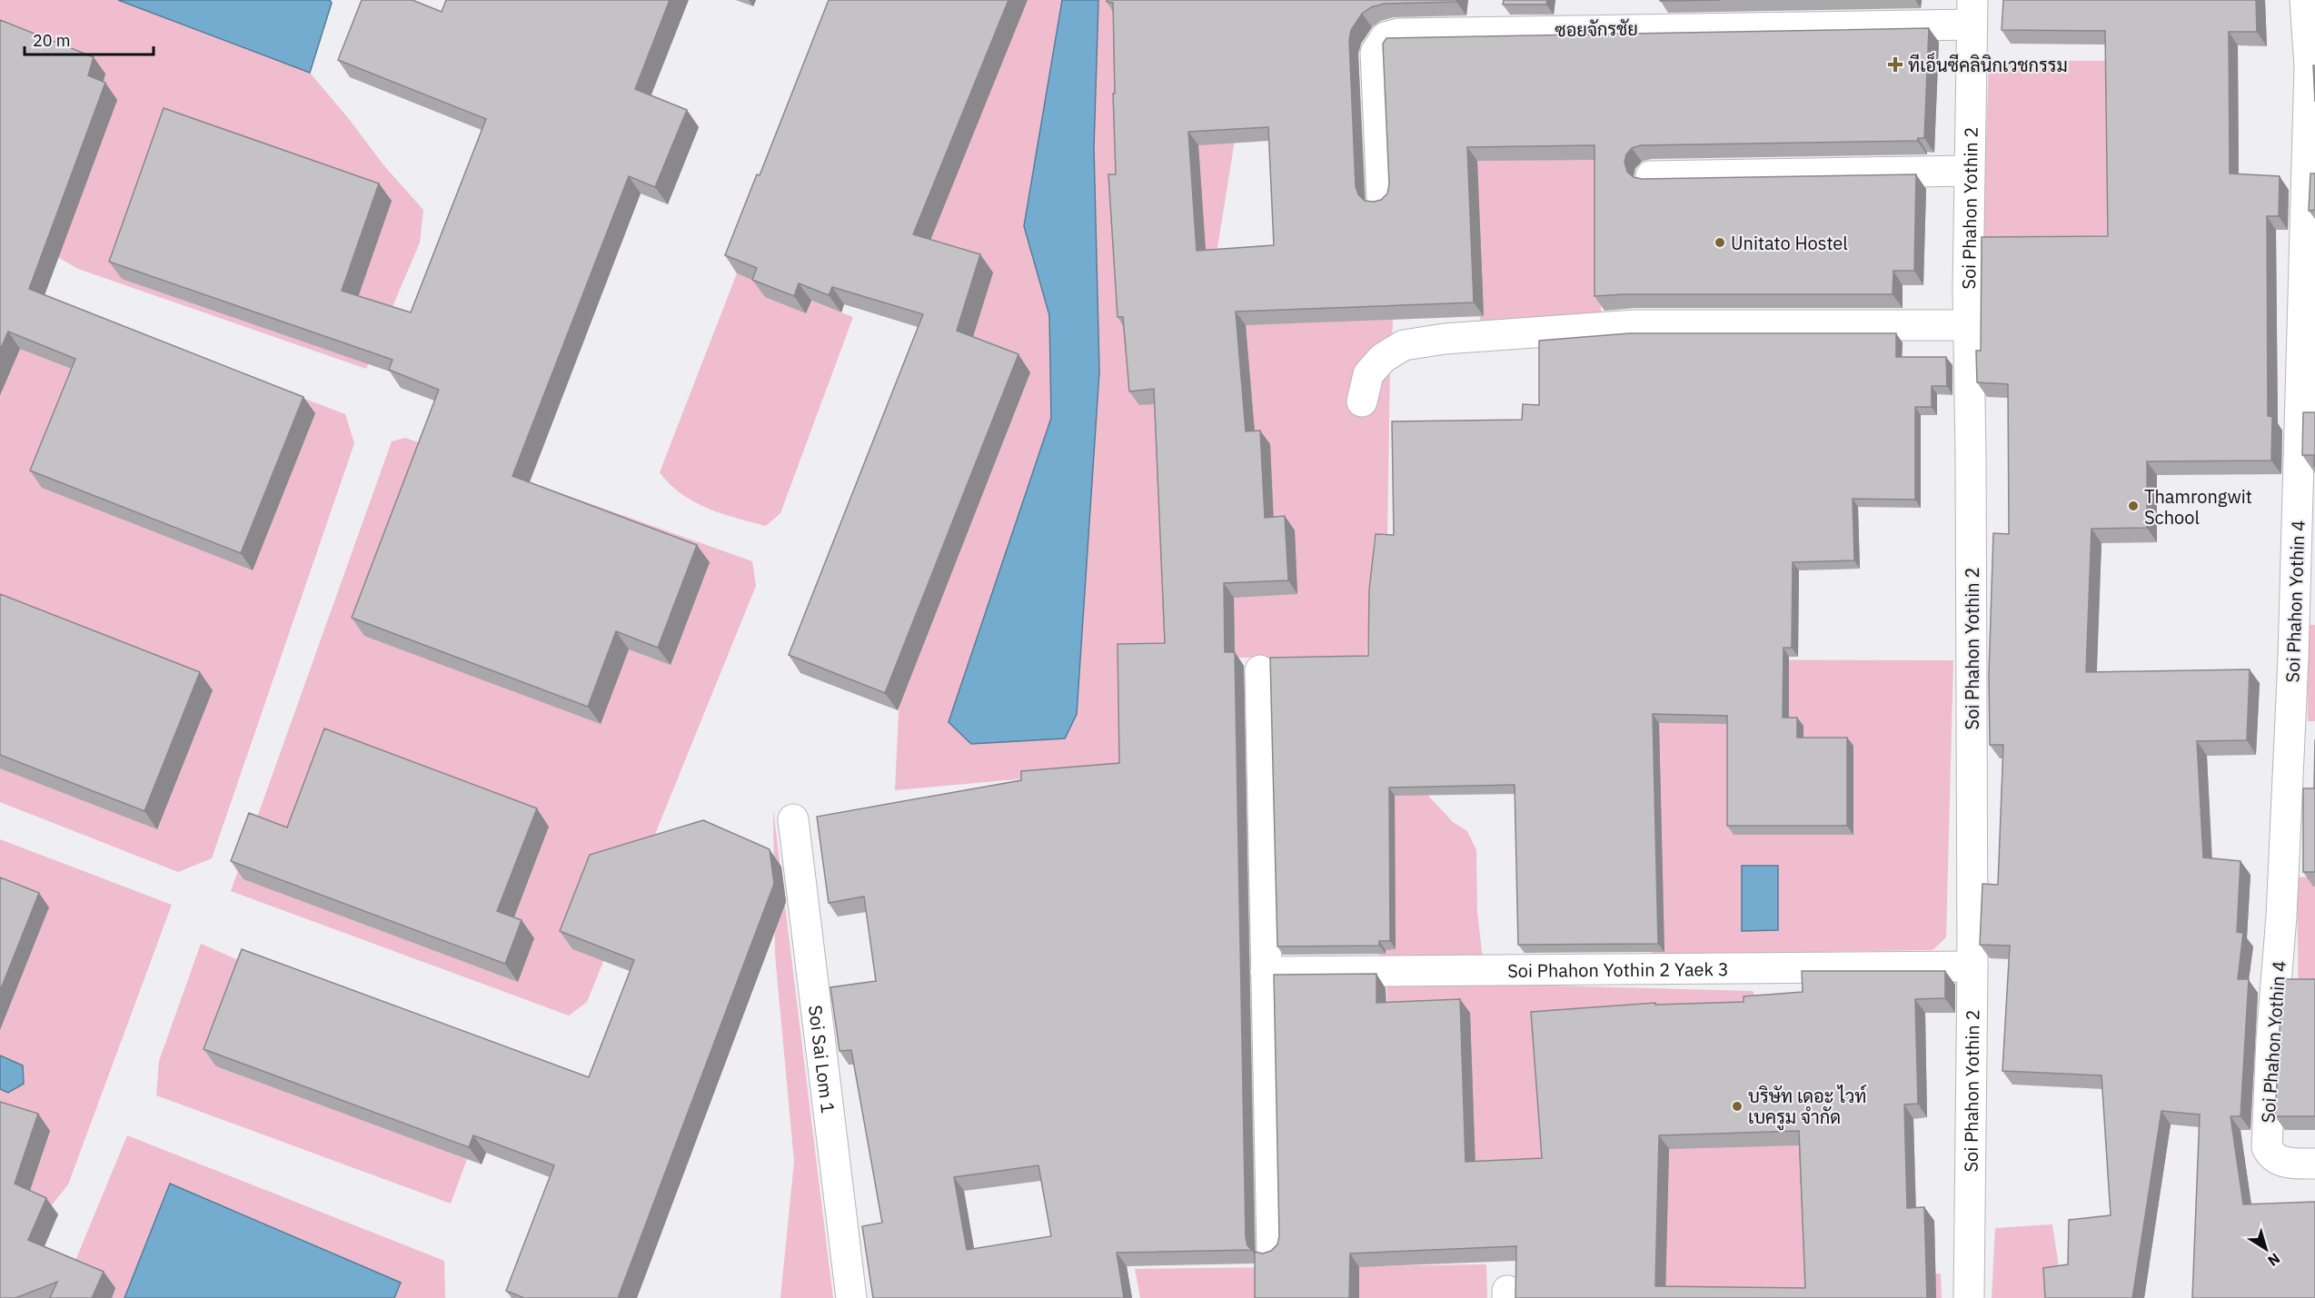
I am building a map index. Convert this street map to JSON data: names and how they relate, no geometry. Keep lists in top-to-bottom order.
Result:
{
  "streets": {
    "street": [
      "ซอยจักรชัย",
      "Soi Phahon Yothin 2",
      "Soi Phahon Yothin 4",
      "Soi Phahon Yothin 2 Yaek 3",
      "Soi Sai Lom 1"
    ]
  },
  "crossings": [
    ["ซอยจักรชัย", "Soi Phahon Yothin 2"],
    ["Soi Phahon Yothin 2", "Soi Phahon Yothin 2 Yaek 3"]
  ],
  "places": {
    "health": ["ทีเอ็นซีคลินิกเวชกรรม"],
    "other": ["Unitato Hostel", "Thamrongwit School", "บริษัท เดอะ ไวท์ เบครูม จำกัด"]
  },
  "scale_bar": "20 m",
  "north": "bottom right"
}
